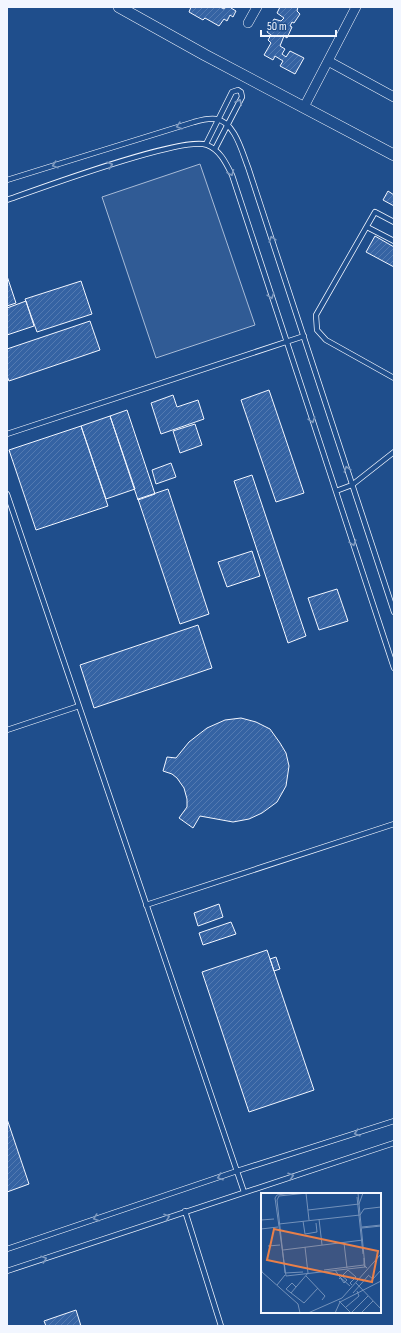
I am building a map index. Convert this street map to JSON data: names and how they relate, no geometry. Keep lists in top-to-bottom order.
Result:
{
  "scale_bar": "50 m"
}
